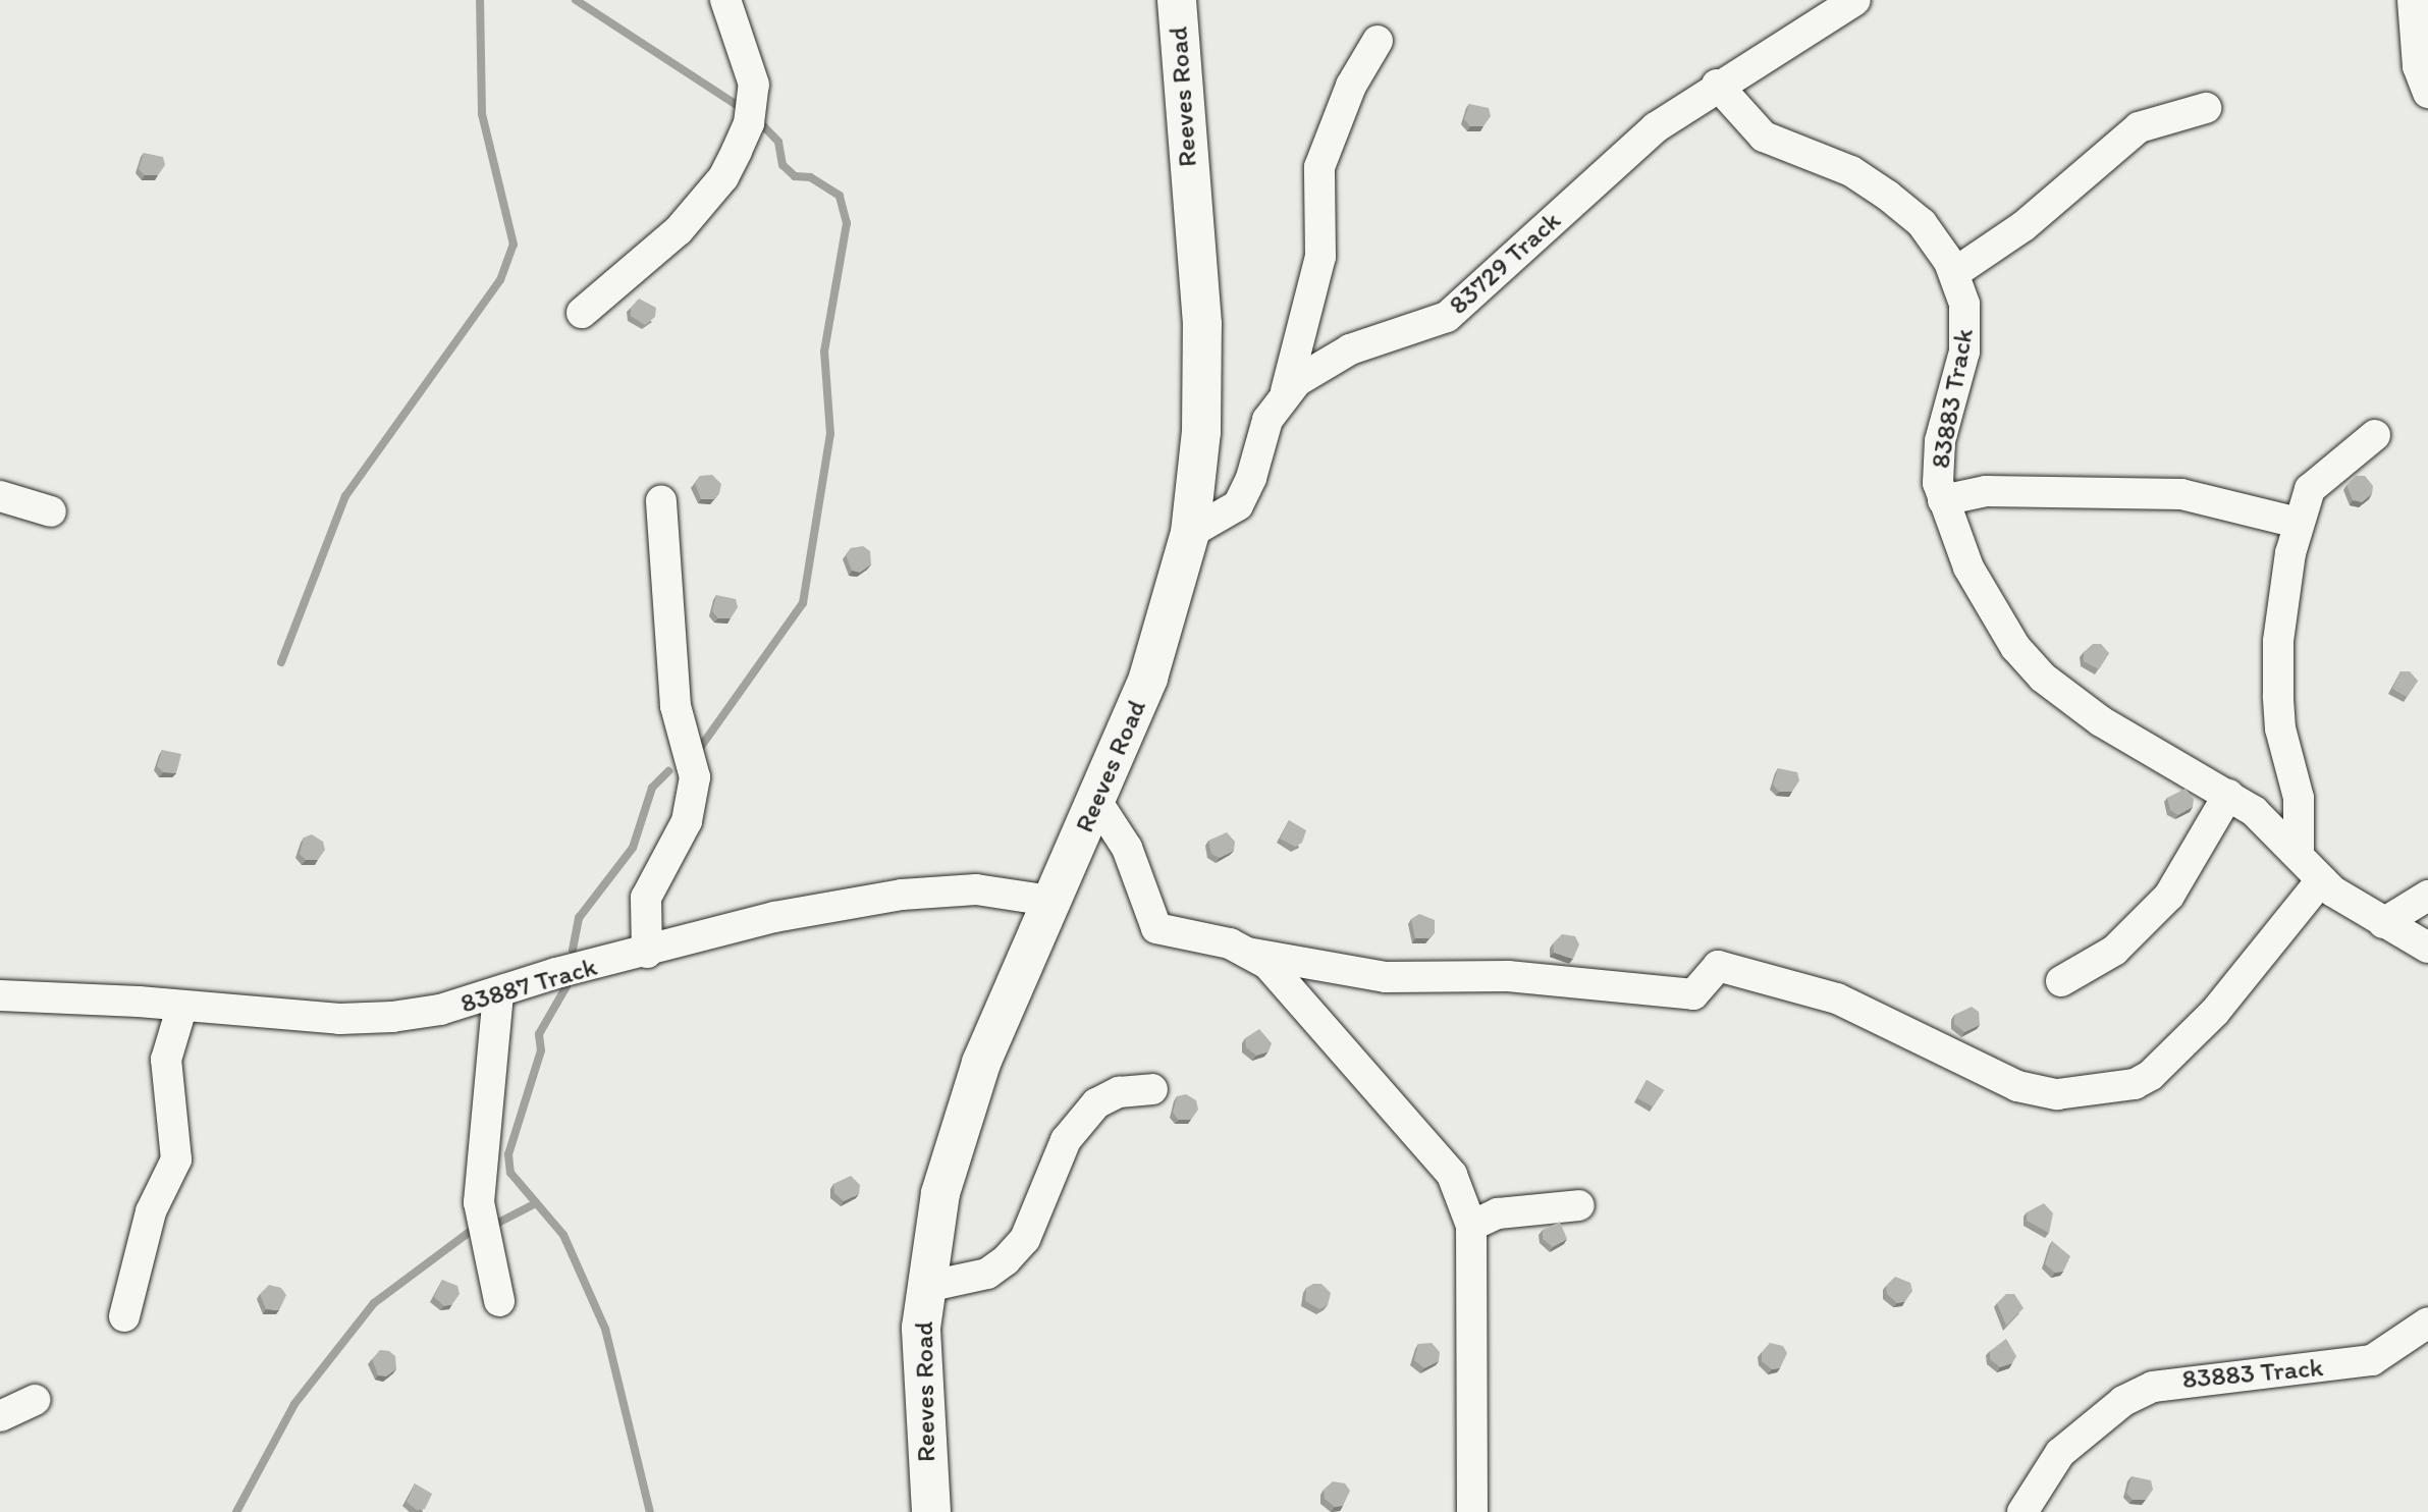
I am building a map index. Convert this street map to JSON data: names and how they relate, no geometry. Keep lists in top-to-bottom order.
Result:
{
  "streets": {
    "street": [
      "Reeves Road",
      "83729 Track",
      "83883 Track",
      "83887 Track"
    ]
  },
  "crossings": [
    ["Reeves Road", "83729 Track"],
    ["Reeves Road", "83887 Track"],
    ["83729 Track", "83883 Track"]
  ]
}
